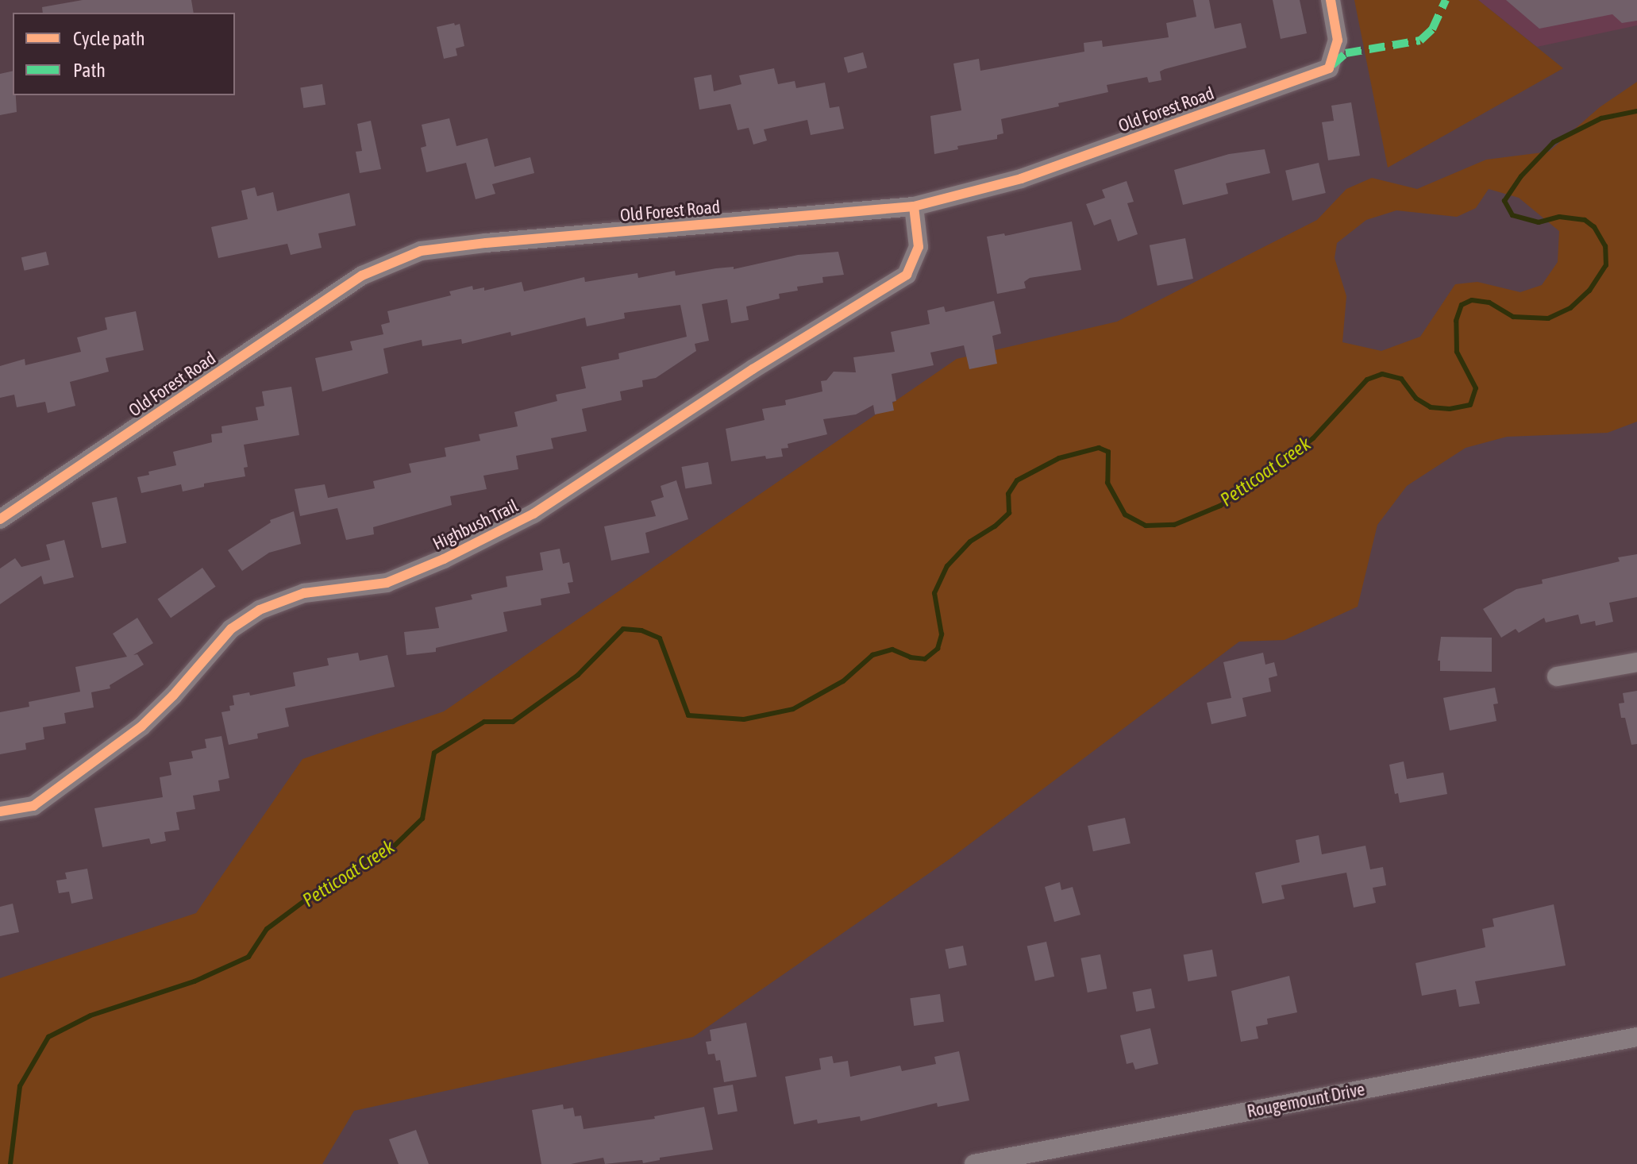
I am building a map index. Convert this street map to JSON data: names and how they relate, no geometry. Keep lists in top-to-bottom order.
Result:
{
  "streets": {
    "street": ["Old Forest Road", "Highbush Trail", "Rougemount Drive"]
  },
  "crossings": [
    ["Old Forest Road", "Highbush Trail"]
  ],
  "water": ["Petticoat Creek"],
  "legend": ["Cycle path", "Path"]
}
